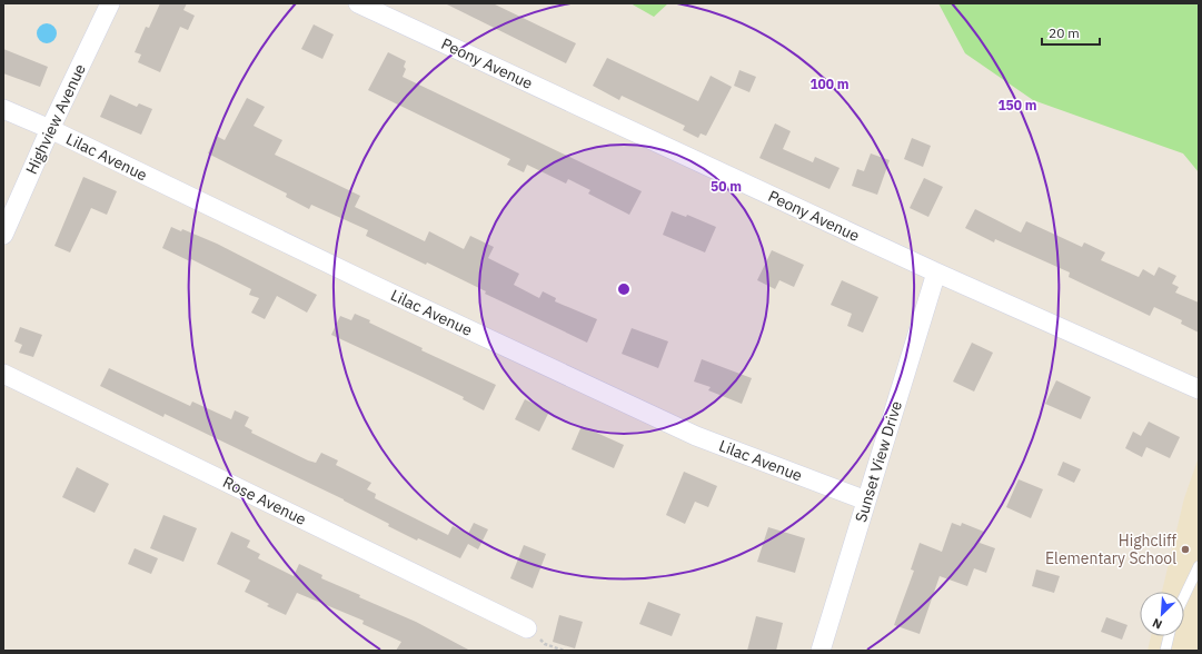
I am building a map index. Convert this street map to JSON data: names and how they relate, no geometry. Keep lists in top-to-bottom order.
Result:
{
  "streets": {
    "street": [
      "Peony Avenue",
      "Highview Avenue",
      "Lilac Avenue",
      "Sunset View Drive",
      "Rose Avenue"
    ]
  },
  "crossings": [
    ["Peony Avenue", "Sunset View Drive"],
    ["Highview Avenue", "Lilac Avenue"],
    ["Lilac Avenue", "Sunset View Drive"]
  ],
  "places": ["Highcliff Elementary School"],
  "scale_bar": "20 m",
  "north": "bottom left",
  "rings": ["100 m", "150 m", "50 m"]
}
